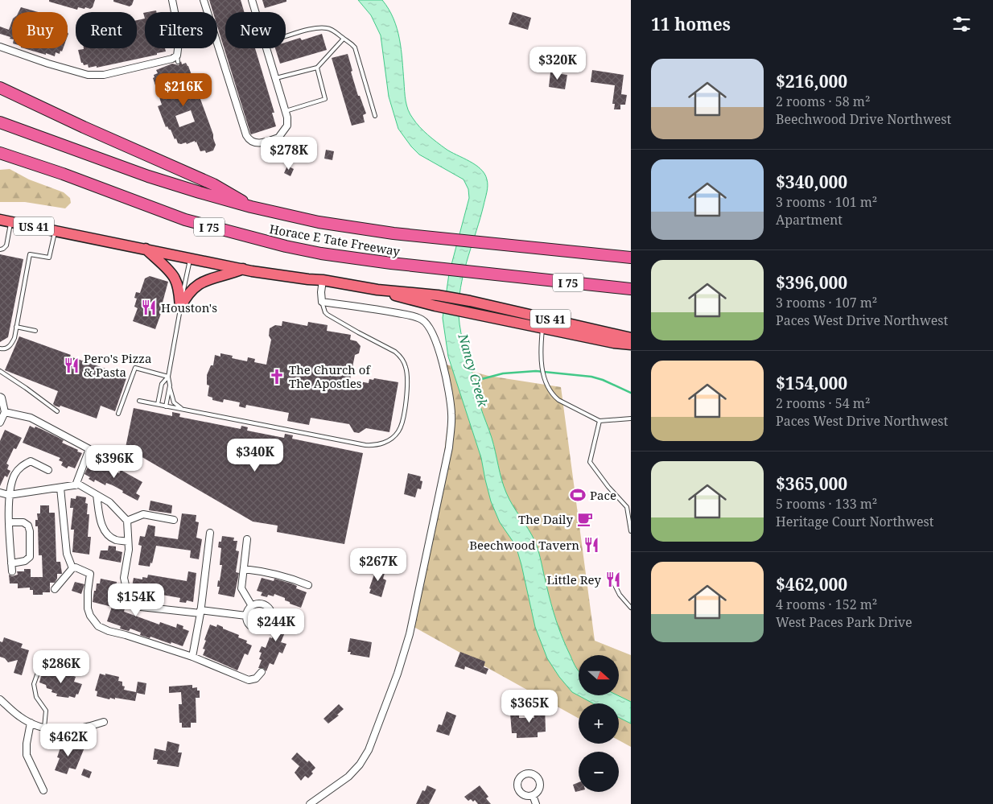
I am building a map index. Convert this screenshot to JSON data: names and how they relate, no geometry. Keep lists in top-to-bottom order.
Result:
{
  "streets": {
    "highway": ["I 75", "Horace E Tate Freeway"],
    "main road": ["US 41"]
  },
  "water": ["Nancy Creek"],
  "places": {
    "restaurant": [
      "Houston's",
      "Pero's Pizza & Pasta",
      "Beechwood Tavern",
      "Little Rey"
    ],
    "church": ["The Church of The Apostles"],
    "sports": ["Pace"],
    "cafe": ["The Daily"]
  },
  "north": "right",
  "page": {
    "heading": "11 homes",
    "chip": [
      "Buy",
      "Rent",
      "Filters",
      "New"
    ],
    "price": [
      "$320K",
      "$216K",
      "$278K",
      "$340K",
      "$396K",
      "$267K",
      "$154K",
      "$244K",
      "$286K",
      "$365K",
      "$462K"
    ],
    "list": [
      {
        "name": "$216,000",
        "note": "2 rooms · 58 m² · Beechwood Drive Northwest"
      },
      {
        "name": "$340,000",
        "note": "3 rooms · 101 m² · Apartment"
      },
      {
        "name": "$396,000",
        "note": "3 rooms · 107 m² · Paces West Drive Northwest"
      },
      {
        "name": "$154,000",
        "note": "2 rooms · 54 m² · Paces West Drive Northwest"
      },
      {
        "name": "$365,000",
        "note": "5 rooms · 133 m² · Heritage Court Northwest"
      },
      {
        "name": "$462,000",
        "note": "4 rooms · 152 m² · West Paces Park Drive"
      }
    ],
    "map_buttons": ["+", "−"]
  }
}
